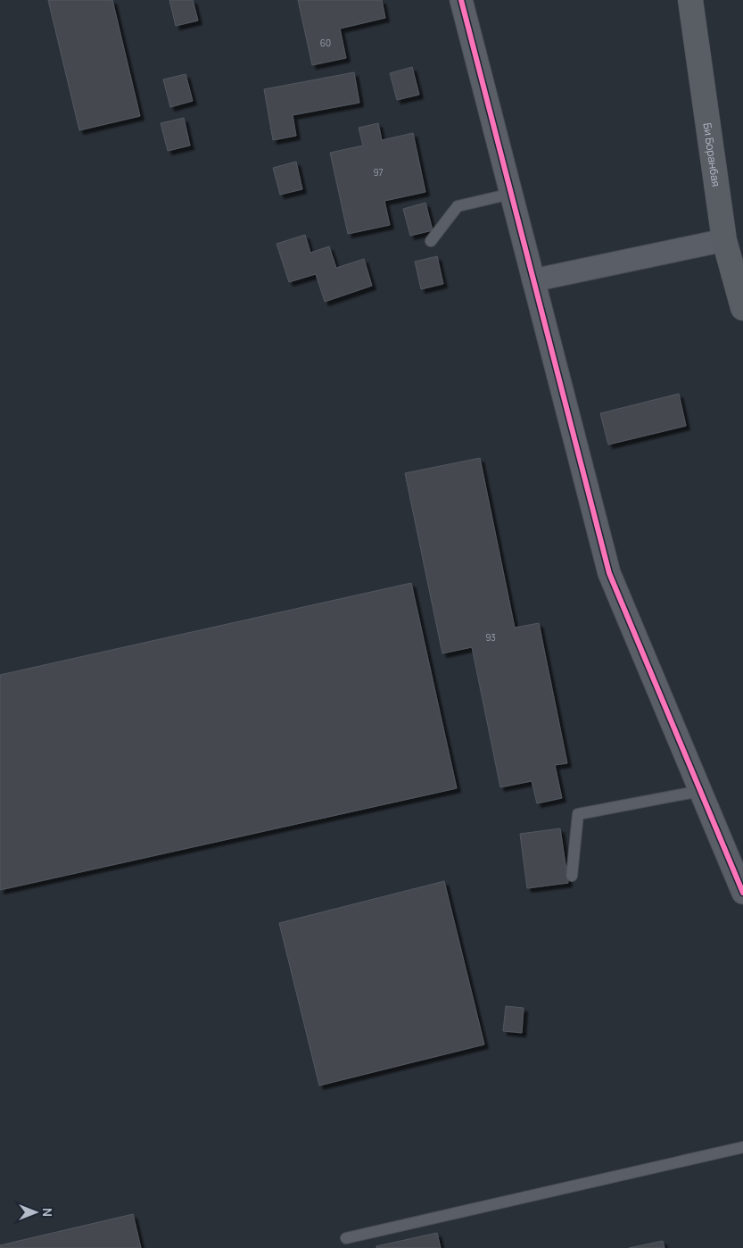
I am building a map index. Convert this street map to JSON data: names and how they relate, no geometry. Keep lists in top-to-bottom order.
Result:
{
  "streets": {
    "main road": ["Би Боранбая"]
  },
  "house_numbers": ["60", "97", "93"],
  "north": "right"
}
